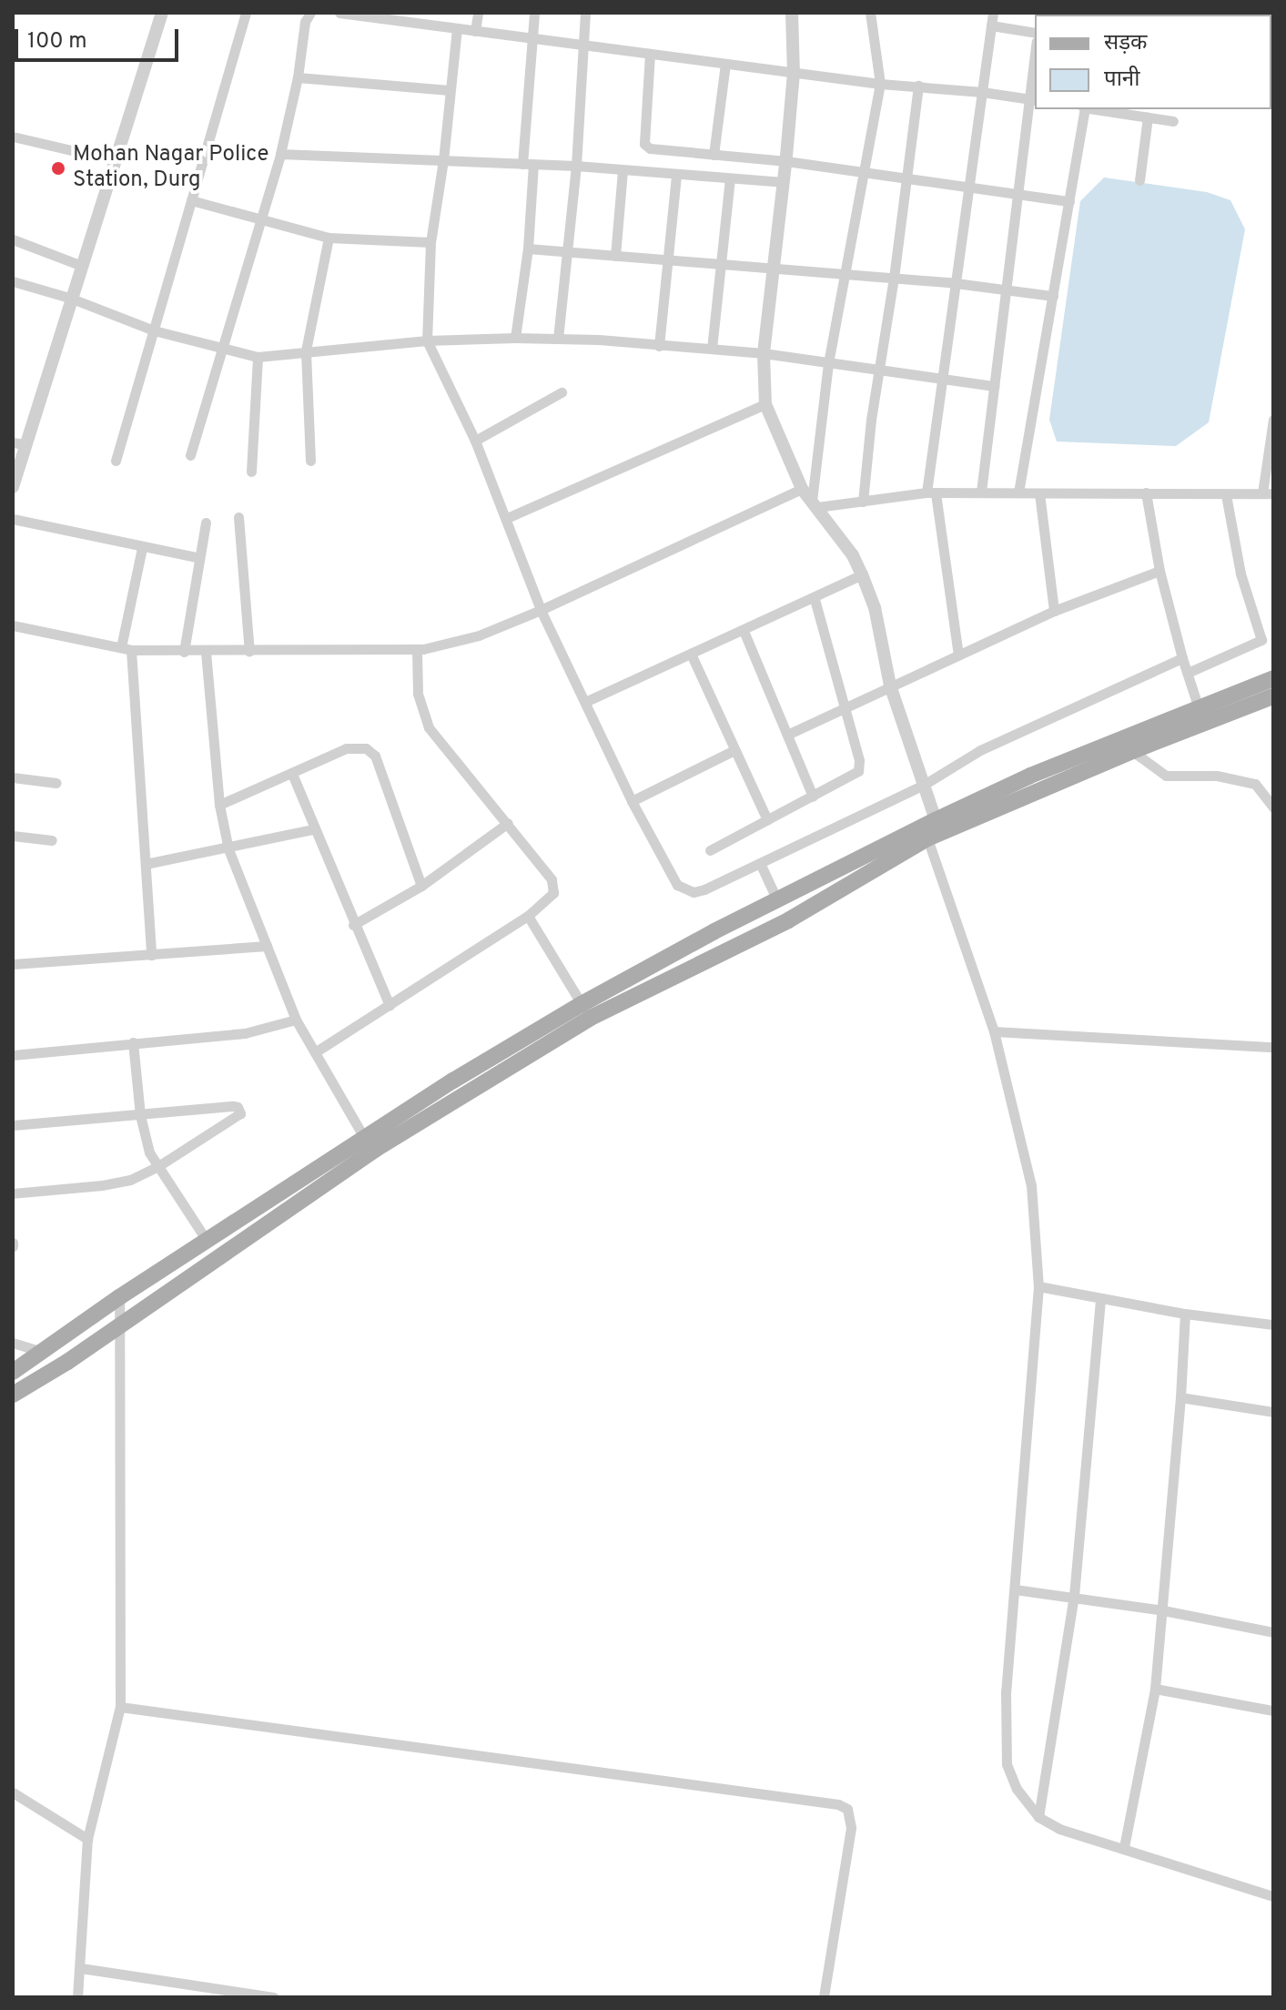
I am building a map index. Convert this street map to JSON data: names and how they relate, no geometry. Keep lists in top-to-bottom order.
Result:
{
  "places": ["Mohan Nagar Police Station, Durg"],
  "legend": ["सड़क", "पानी"],
  "scale_bar": "100 m"
}
